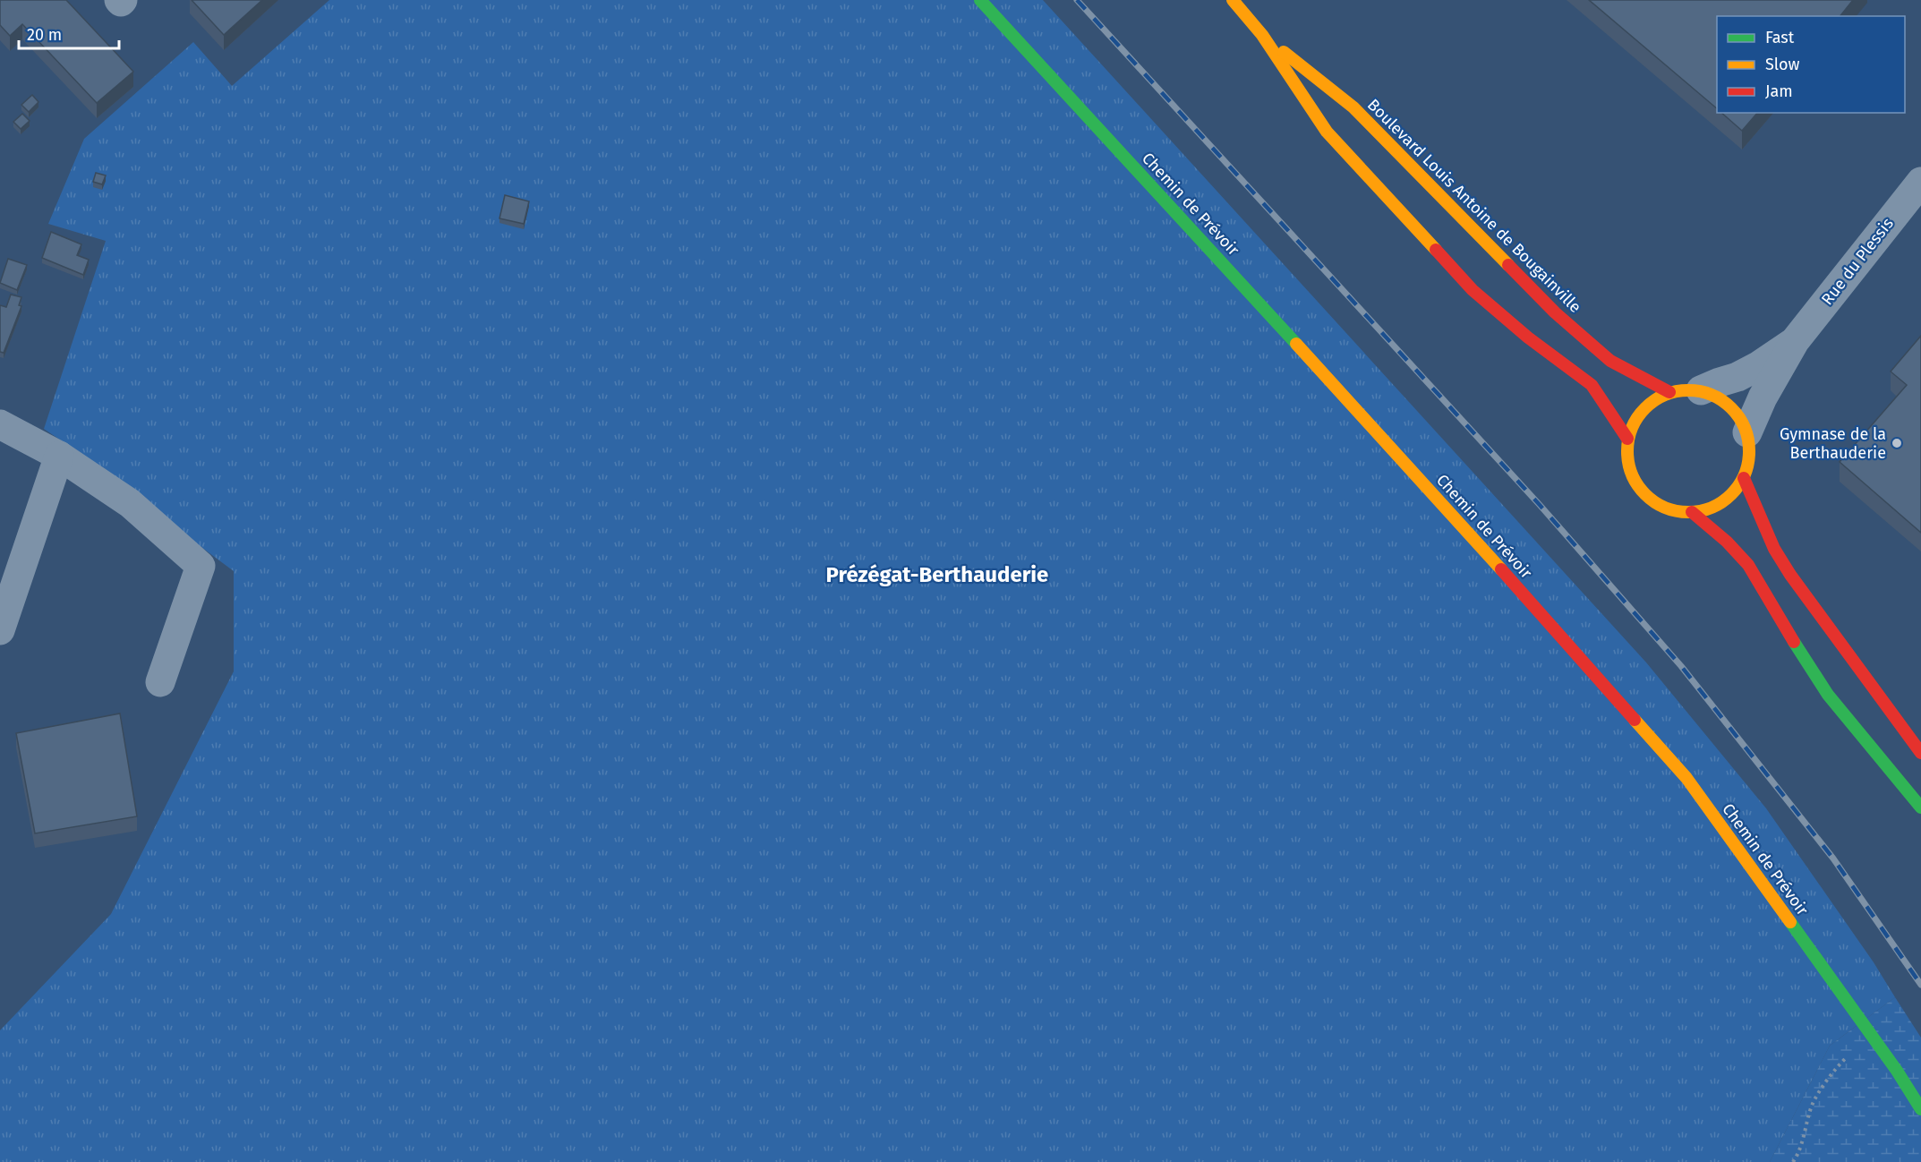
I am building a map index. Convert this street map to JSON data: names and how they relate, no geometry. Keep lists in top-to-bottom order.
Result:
{
  "streets": {
    "main road": ["Chemin de Prévoir", "Boulevard Louis Antoine de Bougainville"],
    "street": ["Rue du Plessis"]
  },
  "crossings": [
    ["Boulevard Louis Antoine de Bougainville", "Rue du Plessis"]
  ],
  "districts": ["Prézégat-Berthauderie"],
  "places": ["Gymnase de la Berthauderie"],
  "legend": ["Fast", "Slow", "Jam"],
  "scale_bar": "20 m"
}
